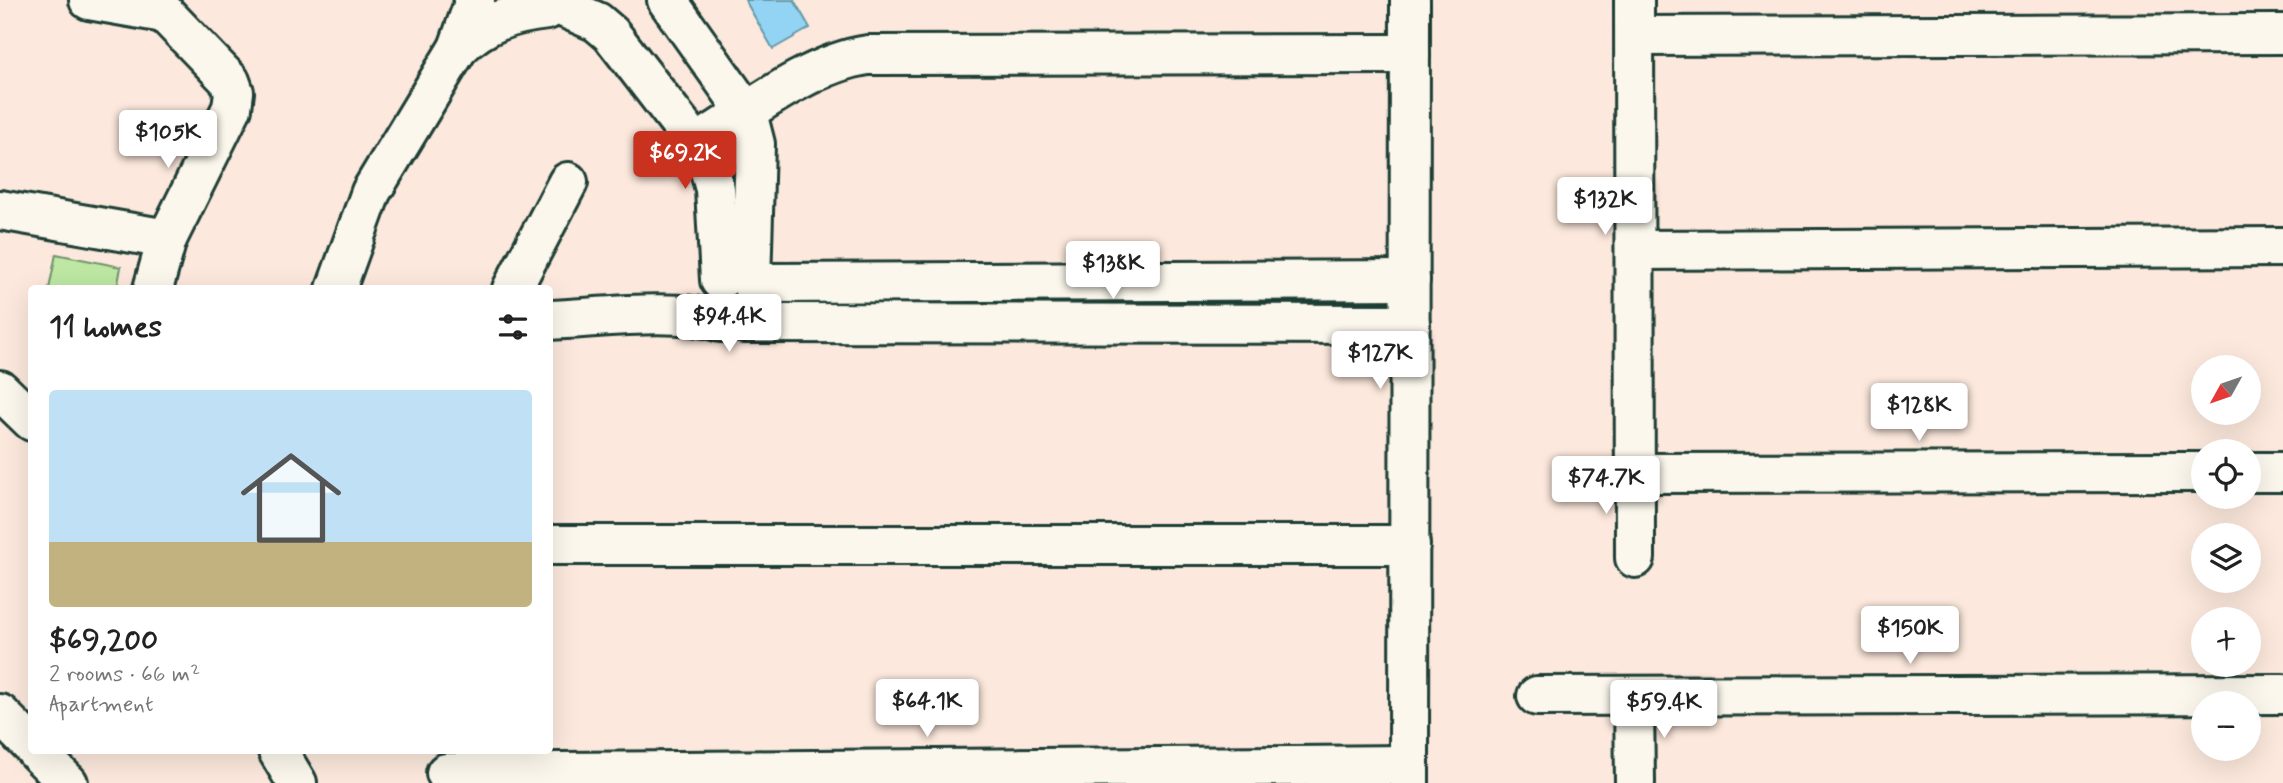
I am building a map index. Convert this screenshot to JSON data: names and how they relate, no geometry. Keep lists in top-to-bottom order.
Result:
{
  "north": "bottom left",
  "page": {
    "price": [
      "$105K",
      "$69.2K",
      "$132K",
      "$138K",
      "$94.4K",
      "$127K",
      "$128K",
      "$74.7K",
      "$150K",
      "$64.1K",
      "$59.4K"
    ],
    "heading": "11 homes",
    "map_buttons": ["+", "−"],
    "list": [
      {
        "name": "$69,200",
        "note": "2 rooms · 66 m² · Apartment"
      }
    ]
  }
}
